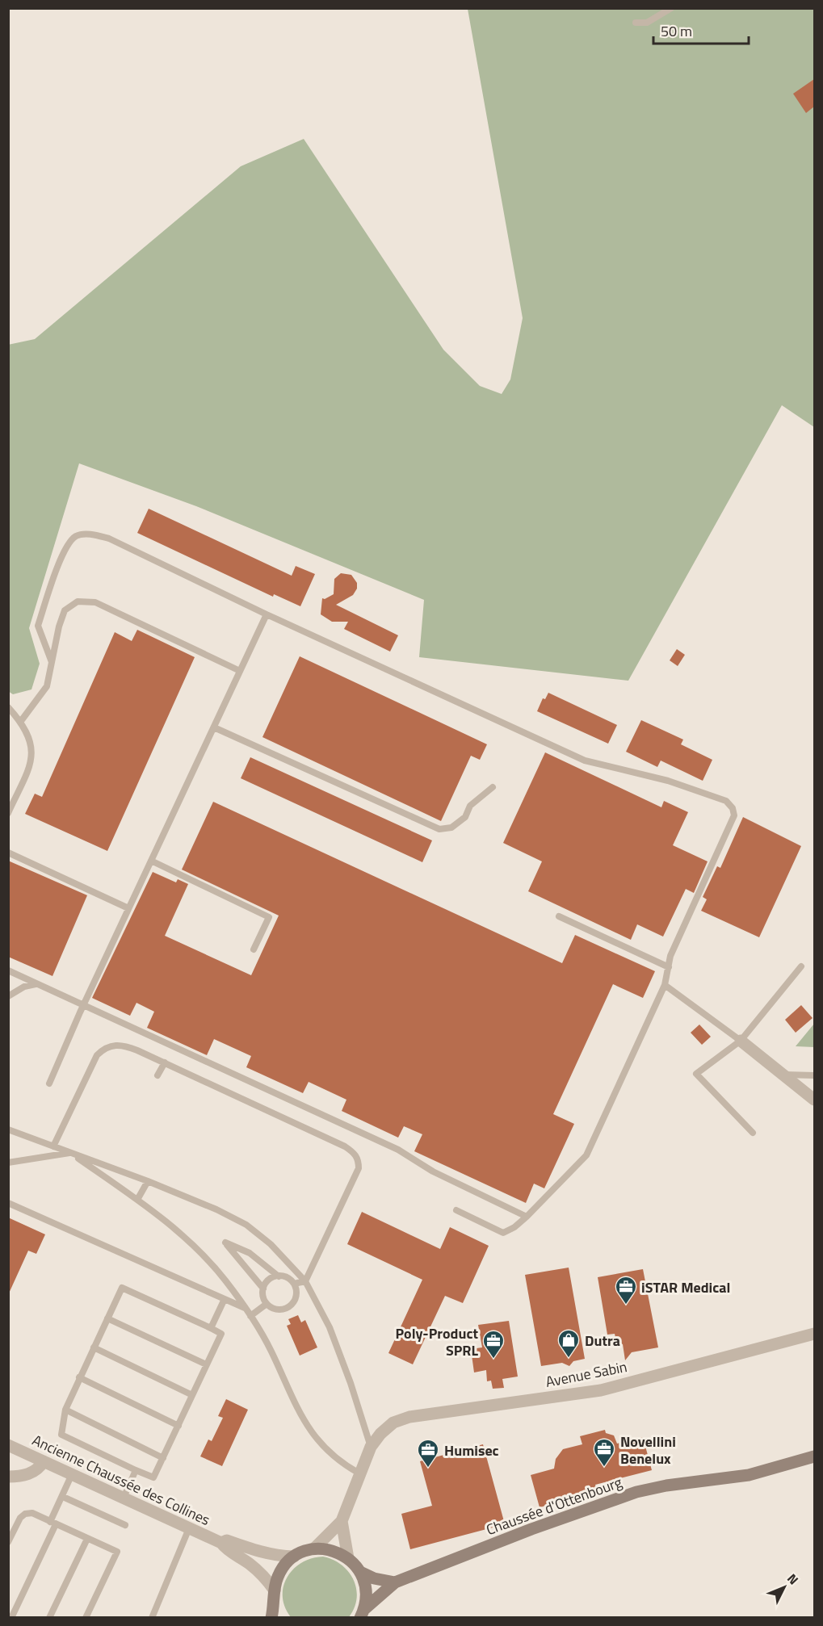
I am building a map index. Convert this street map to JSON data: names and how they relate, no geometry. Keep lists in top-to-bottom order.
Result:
{
  "streets": {
    "street": ["Avenue Sabin", "Ancienne Chaussée des Collines", "Chaussée d'Ottenbourg"]
  },
  "places": {
    "office": [
      "iSTAR Medical",
      "Poly-Product SPRL",
      "Novellini Benelux",
      "Humisec"
    ],
    "shop": ["Dutra"]
  },
  "scale_bar": "50 m",
  "north": "top right"
}
